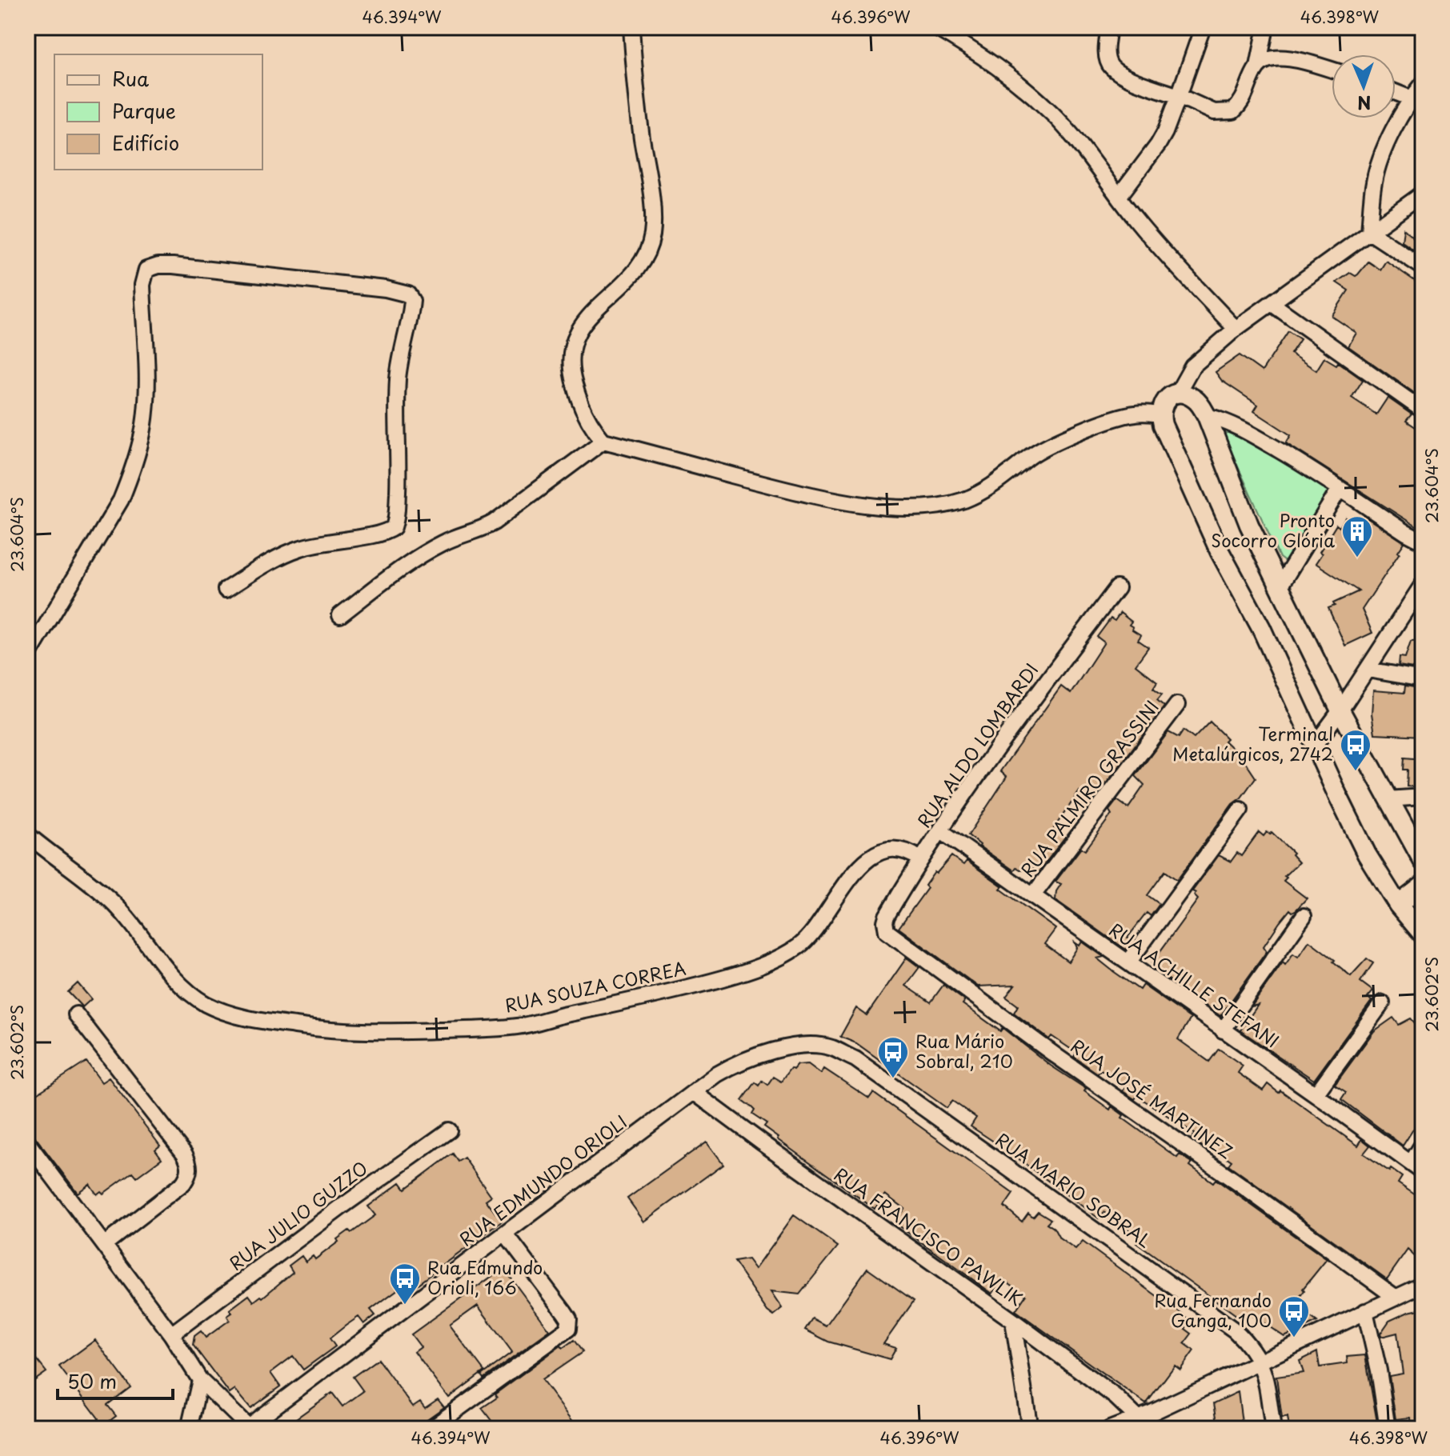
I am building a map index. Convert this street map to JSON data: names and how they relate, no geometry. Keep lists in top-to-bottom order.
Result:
{
  "streets": {
    "street": [
      "RUA ALDO LOMBARDI",
      "RUA PALMIRO GRASSINI",
      "RUA ACHILLE STEFANI",
      "RUA SOUZA CORREA",
      "RUA JOSÉ MARTINEZ",
      "RUA EDMUNDO ORIOLI",
      "RUA MARIO SOBRAL",
      "RUA JULIO GUZZO",
      "RUA FRANCISCO PAWLIK"
    ]
  },
  "crossings": [
    ["RUA ALDO LOMBARDI", "RUA ACHILLE STEFANI"],
    ["RUA ALDO LOMBARDI", "RUA SOUZA CORREA"],
    ["RUA ALDO LOMBARDI", "RUA JOSÉ MARTINEZ"],
    ["RUA PALMIRO GRASSINI", "RUA ACHILLE STEFANI"],
    ["RUA EDMUNDO ORIOLI", "RUA MARIO SOBRAL"],
    ["RUA EDMUNDO ORIOLI", "RUA FRANCISCO PAWLIK"]
  ],
  "places": {
    "building": ["Pronto Socorro Glória"],
    "bus stop": [
      "Terminal Metalúrgicos, 2742",
      "Rua Mário Sobral, 210",
      "Rua Edmundo Orioli, 166",
      "Rua Fernando Ganga, 100"
    ]
  },
  "legend": ["Rua", "Parque", "Edifício"],
  "scale_bar": "50 m",
  "north": "bottom",
  "coordinates": [
    "46.394°W",
    "46.396°W",
    "46.398°W",
    "23.604°S",
    "23.602°S"
  ]
}
